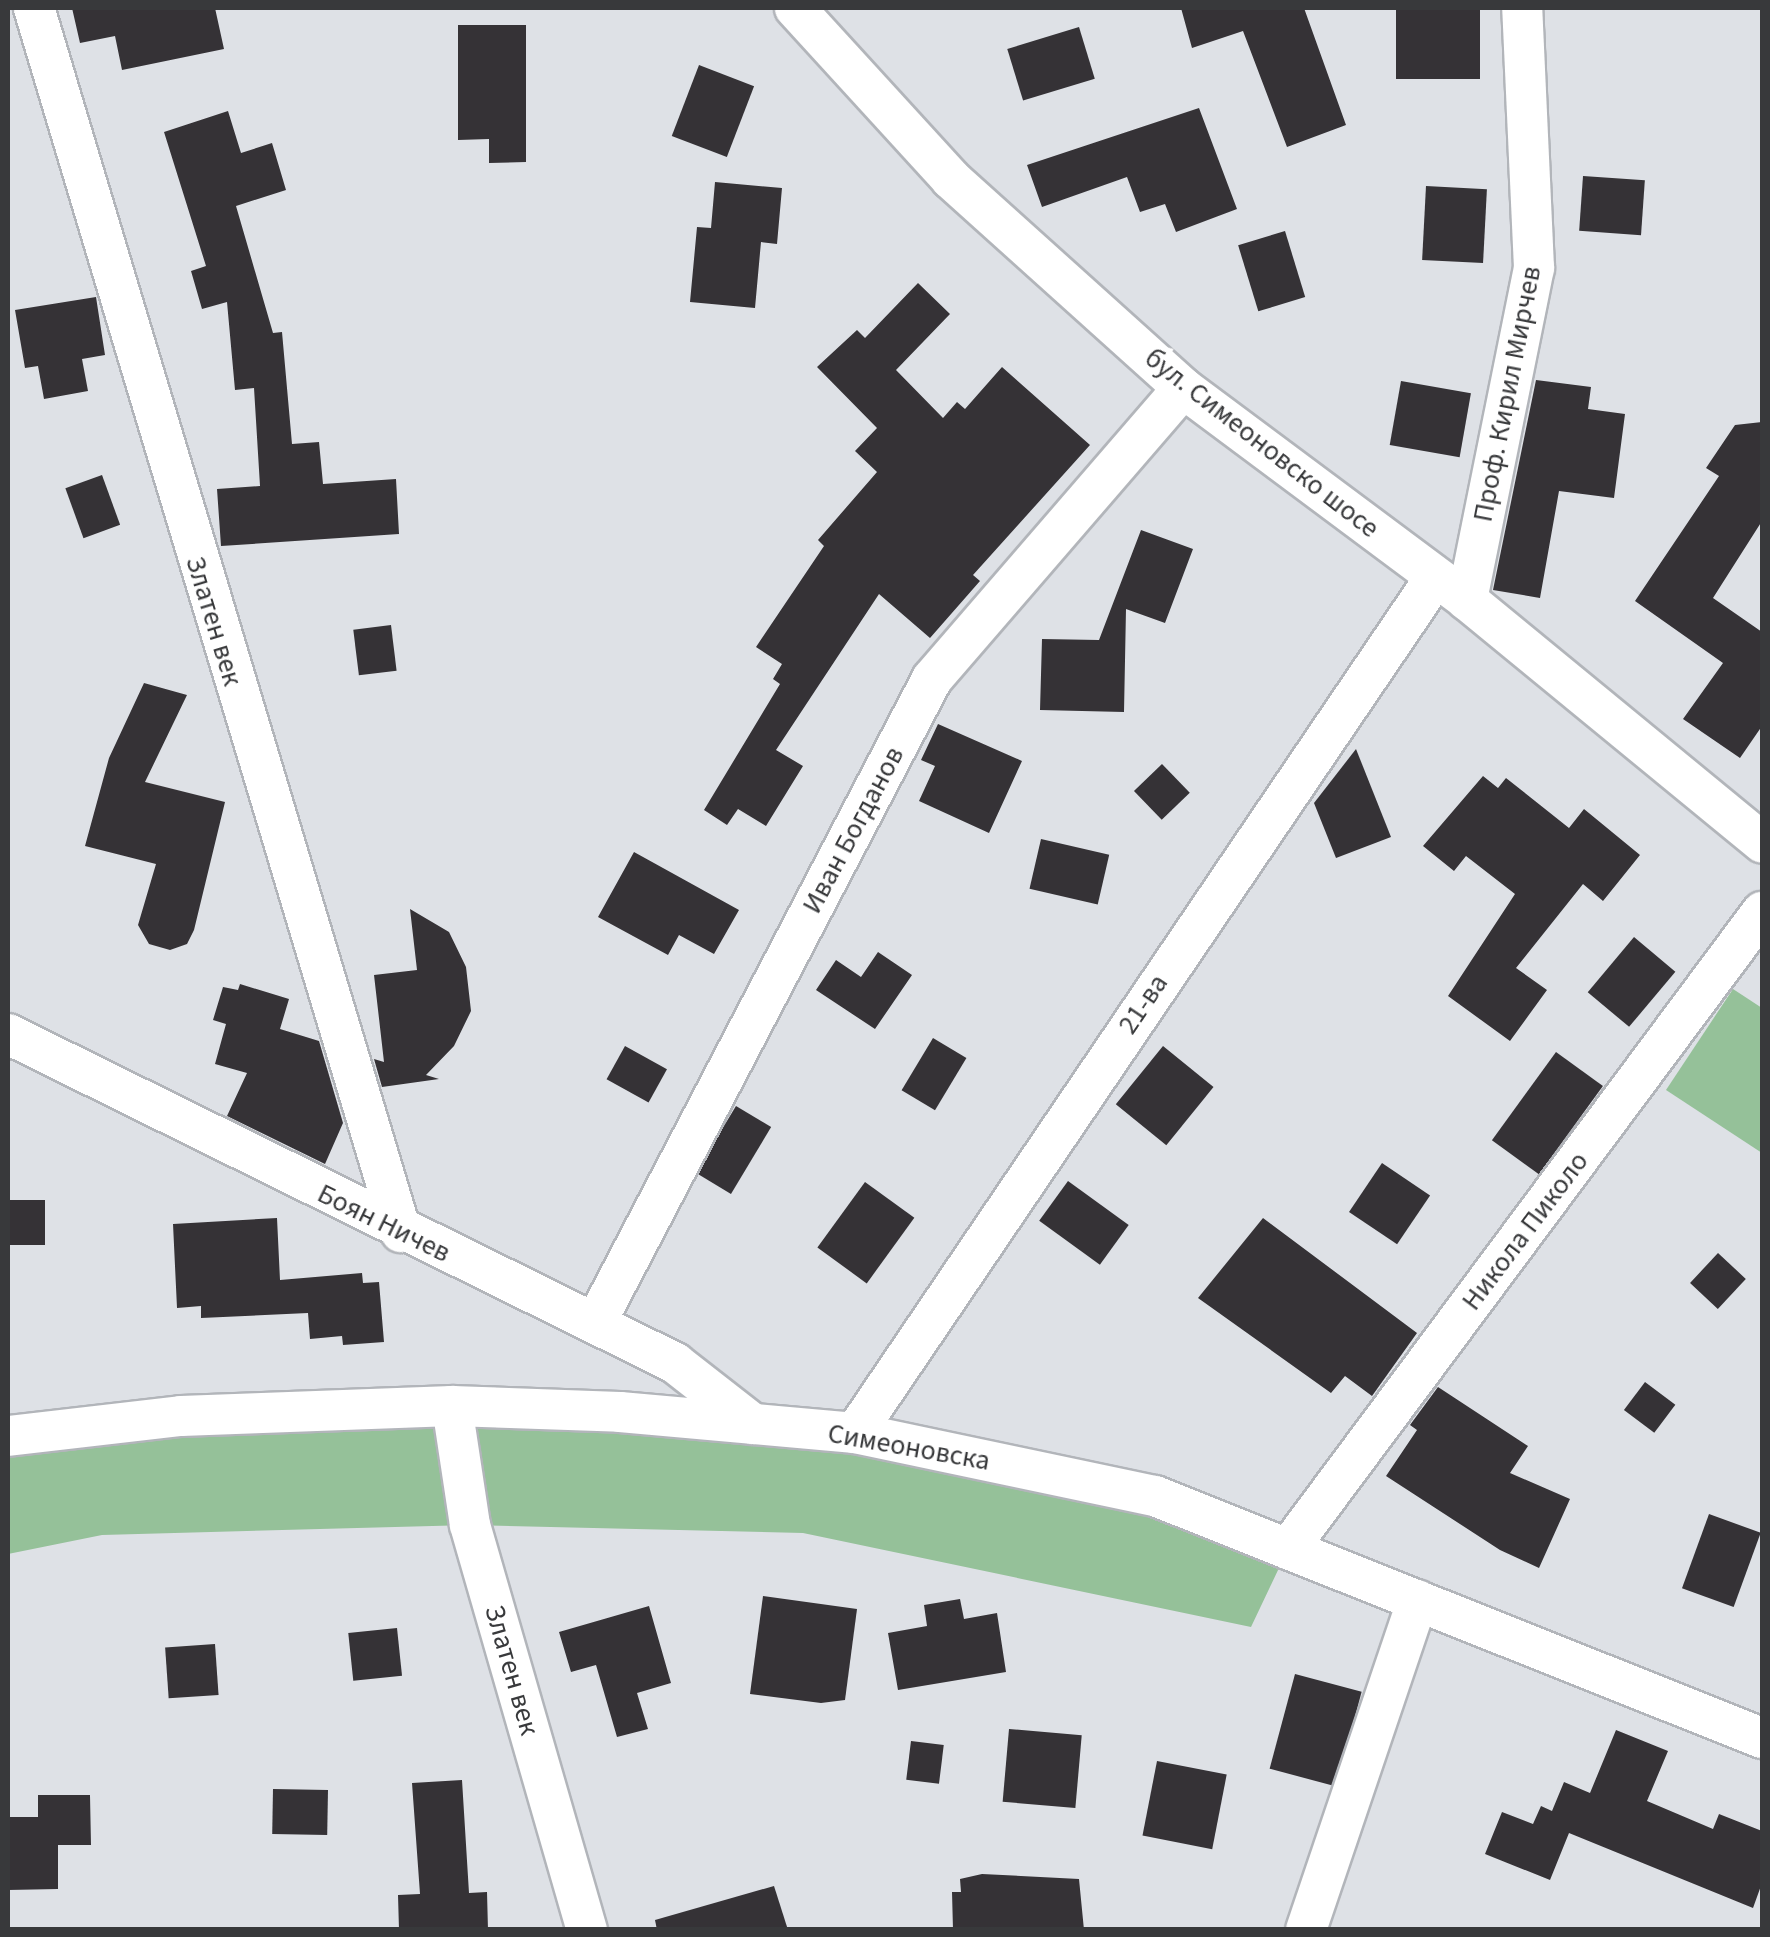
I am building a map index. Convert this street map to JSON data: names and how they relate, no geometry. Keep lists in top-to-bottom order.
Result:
{
  "streets": {
    "street": [
      "Проф. Кирил Мирчев",
      "бул. Симеоновско шосе",
      "Златен век",
      "Иван Богданов",
      "21-ва",
      "Боян Ничев",
      "Никола Пиколо",
      "Симеоновска"
    ]
  },
  "crossings": [
    ["Проф. Кирил Мирчев", "бул. Симеоновско шосе"],
    ["Проф. Кирил Мирчев", "21-ва"],
    ["бул. Симеоновско шосе", "Иван Богданов"],
    ["бул. Симеоновско шосе", "21-ва"],
    ["Златен век", "Боян Ничев"],
    ["Златен век", "Симеоновска"],
    ["Иван Богданов", "Боян Ничев"],
    ["21-ва", "Симеоновска"],
    ["Боян Ничев", "Симеоновска"],
    ["Никола Пиколо", "Симеоновска"]
  ]
}
